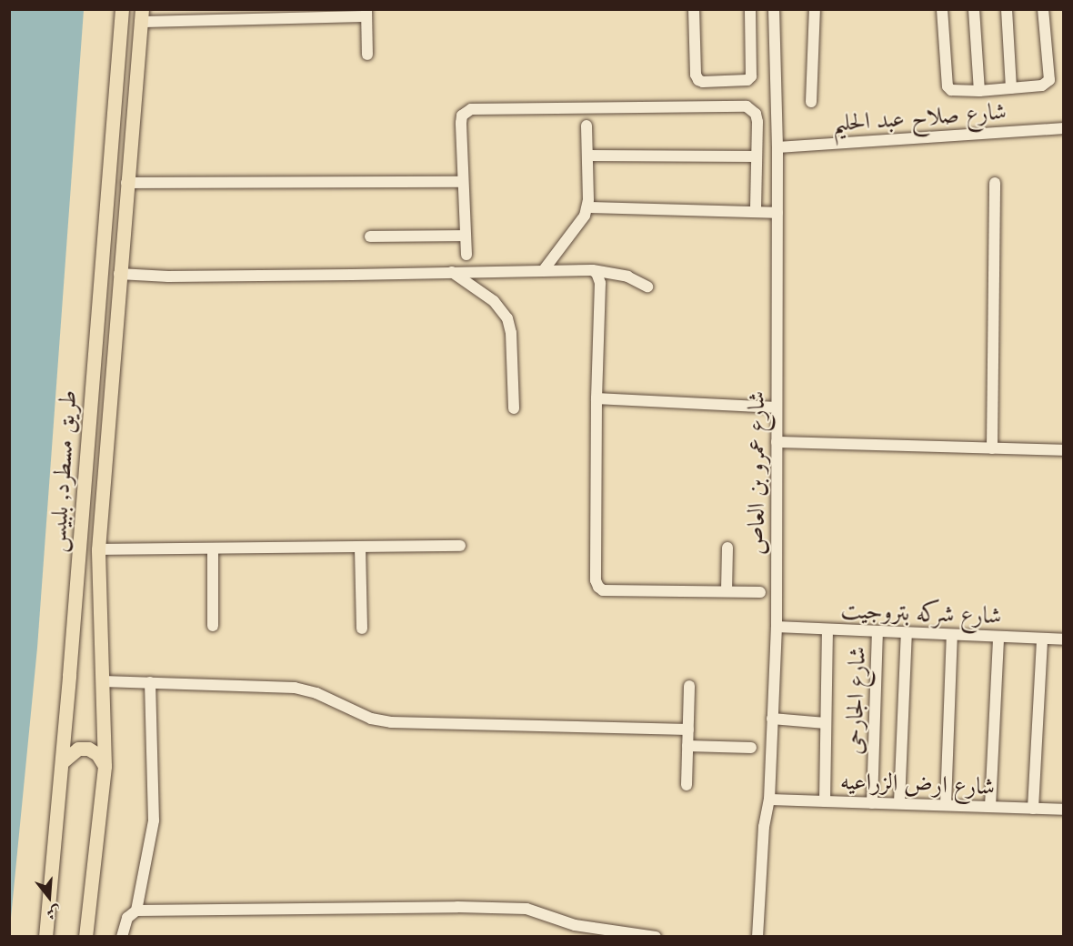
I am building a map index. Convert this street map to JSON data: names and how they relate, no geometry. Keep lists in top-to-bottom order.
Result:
{
  "streets": {
    "main road": ["طريق مسطرد, بلبيس"],
    "street": [
      "شارع صلاح عبد الحليم",
      "شارع عمرو بن العاص",
      "شارع شركه بتروجيت",
      "شارع الجارحى",
      "شارع ارض الزراعيه"
    ]
  },
  "crossings": [
    ["شارع صلاح عبد الحليم", "شارع عمرو بن العاص"],
    ["شارع عمرو بن العاص", "شارع شركه بتروجيت"],
    ["شارع عمرو بن العاص", "شارع ارض الزراعيه"],
    ["شارع شركه بتروجيت", "شارع الجارحى"],
    ["شارع الجارحى", "شارع ارض الزراعيه"]
  ],
  "north": "bottom"
}
